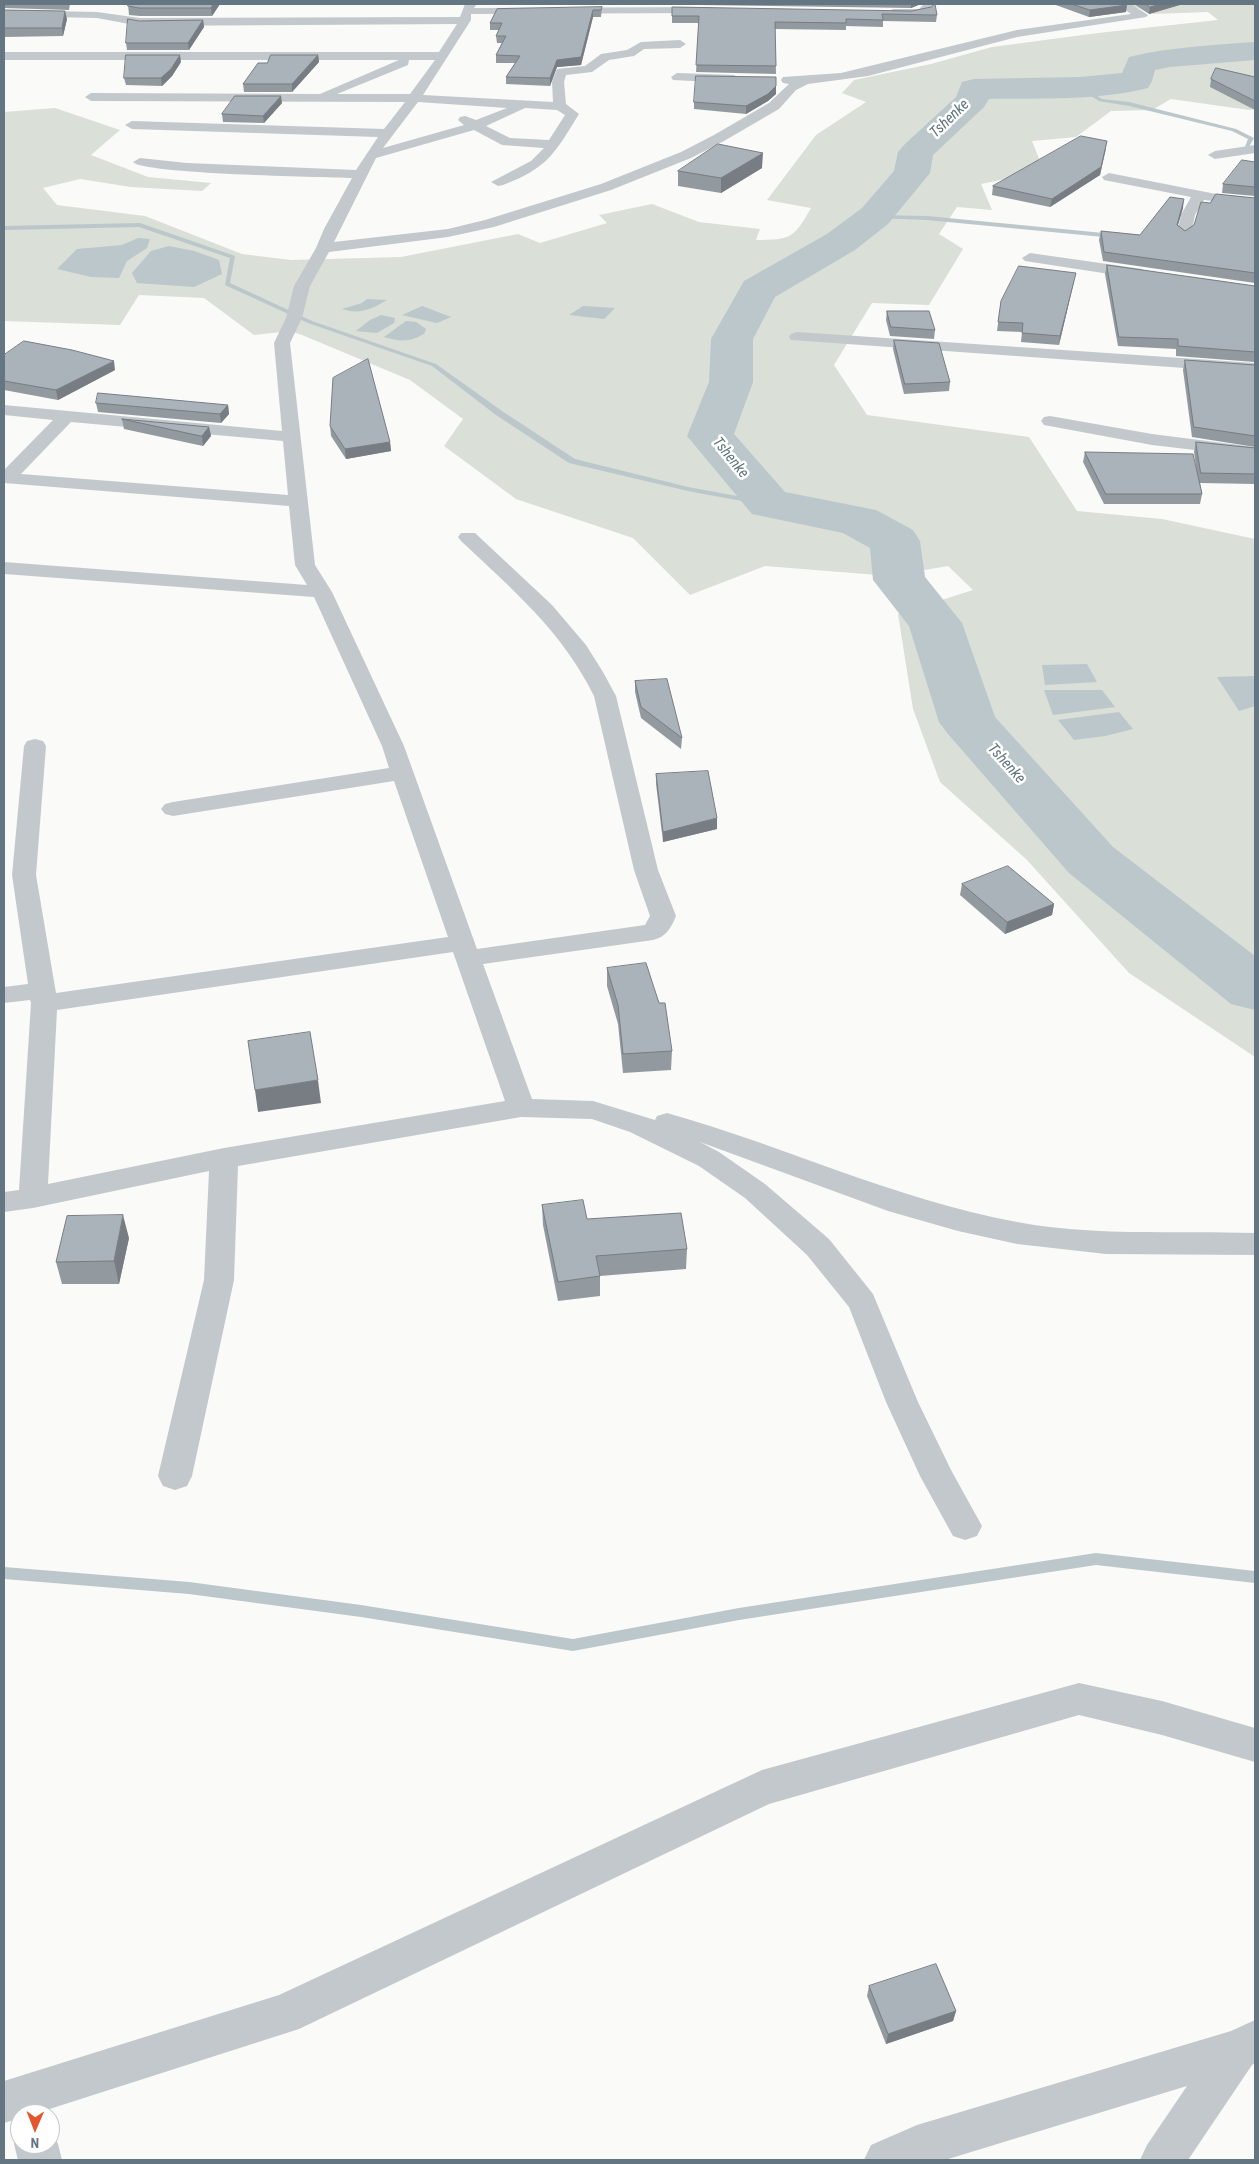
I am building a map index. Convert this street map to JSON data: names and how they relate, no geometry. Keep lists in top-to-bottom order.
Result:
{
  "water": ["Tshenke"],
  "north": "bottom"
}
